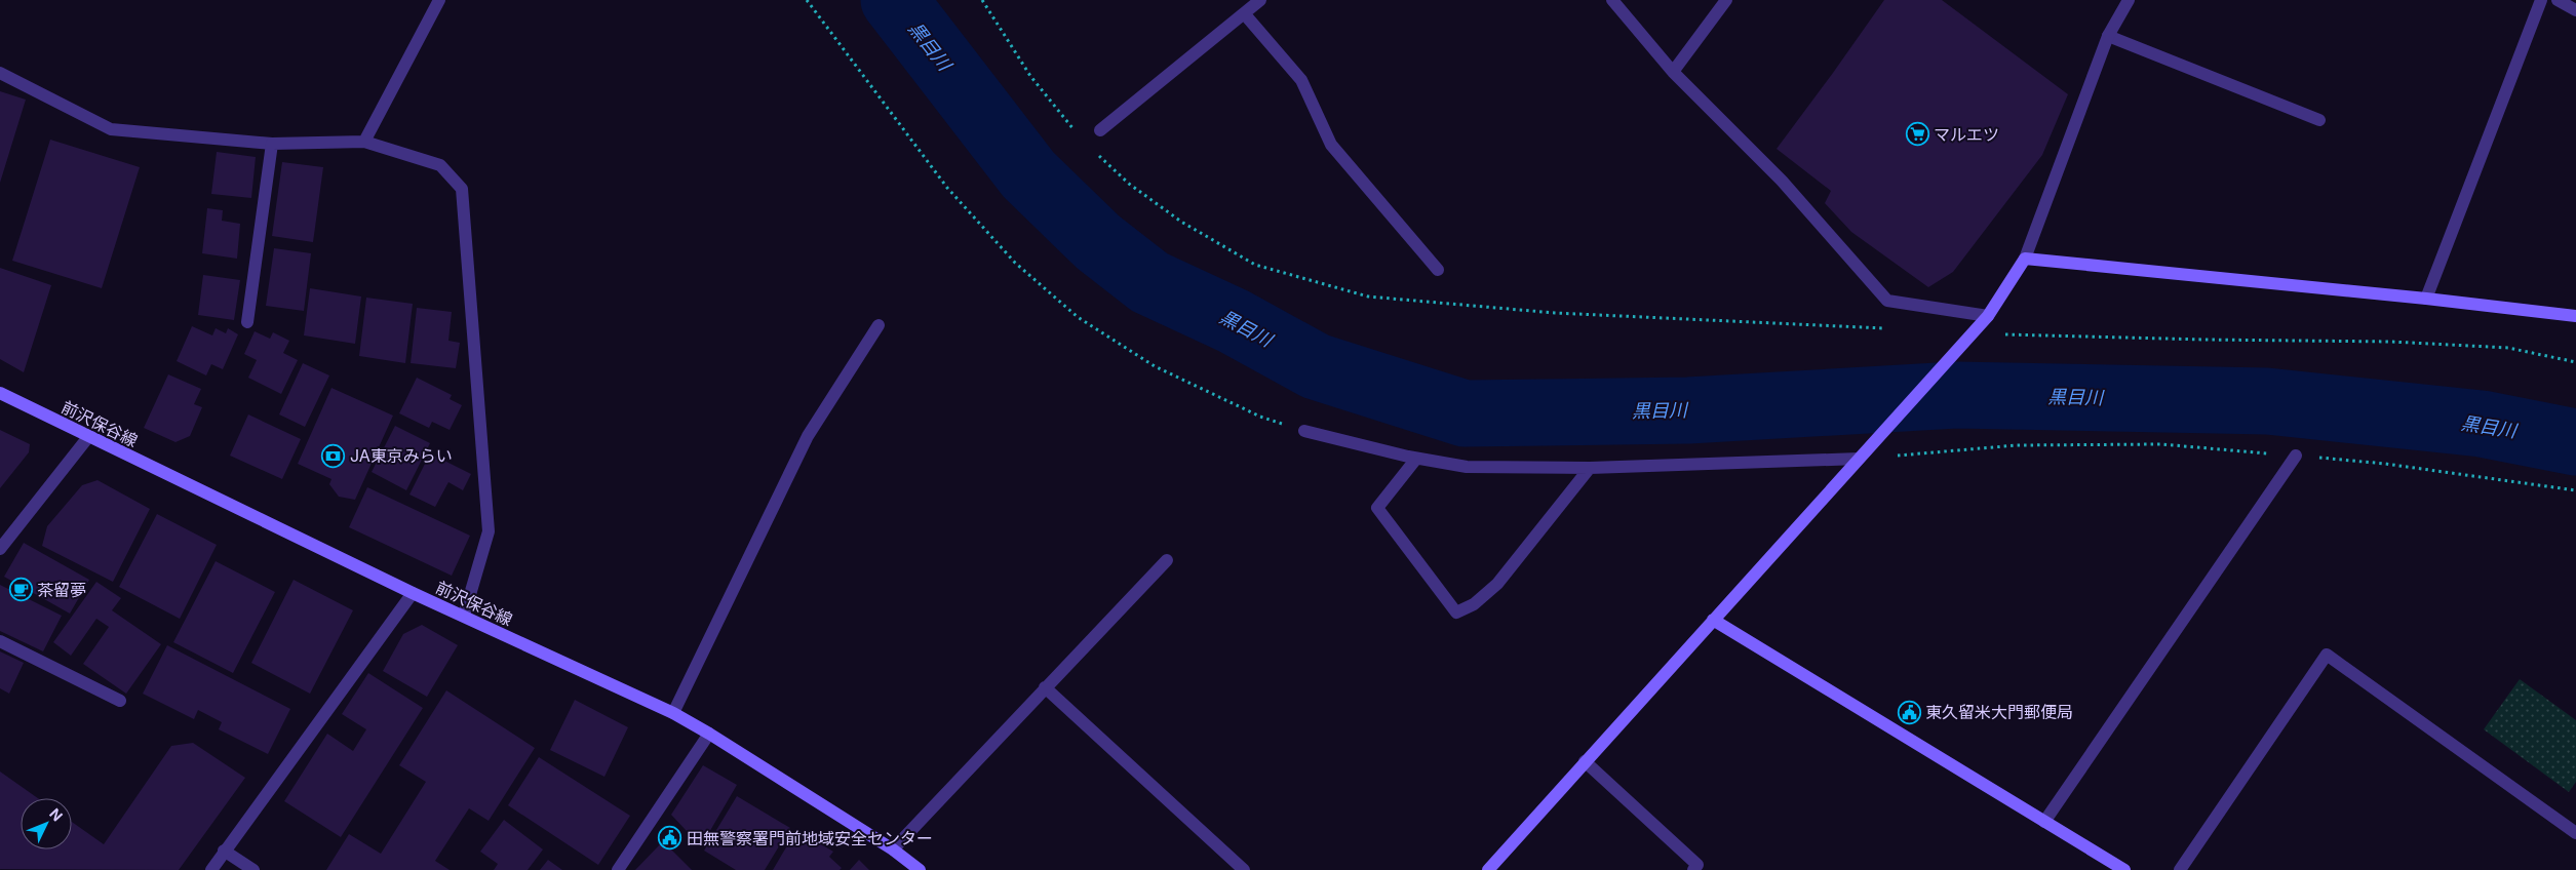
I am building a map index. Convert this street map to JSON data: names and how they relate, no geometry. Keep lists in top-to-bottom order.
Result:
{
  "streets": {
    "street": ["前沢保谷線"]
  },
  "water": ["黒目川"],
  "places": {
    "supermarket": ["マルエツ"],
    "bank": ["JA東京みらい"],
    "cafe": ["茶留夢"],
    "public building": ["東久留米大門郵便局", "田無警察署門前地域安全センター"]
  },
  "north": "top right"
}
